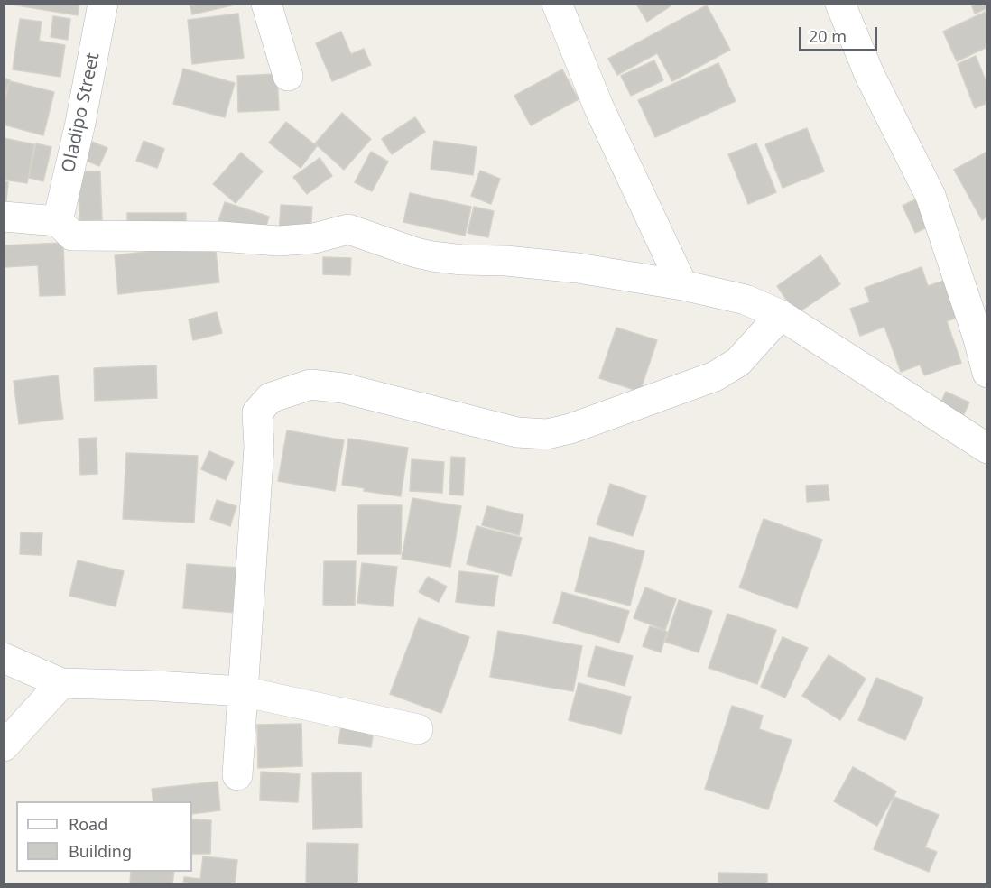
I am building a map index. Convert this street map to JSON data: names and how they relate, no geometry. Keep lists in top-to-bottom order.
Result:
{
  "streets": {
    "street": ["Oladipo Street"]
  },
  "legend": ["Road", "Building"],
  "scale_bar": "20 m"
}
